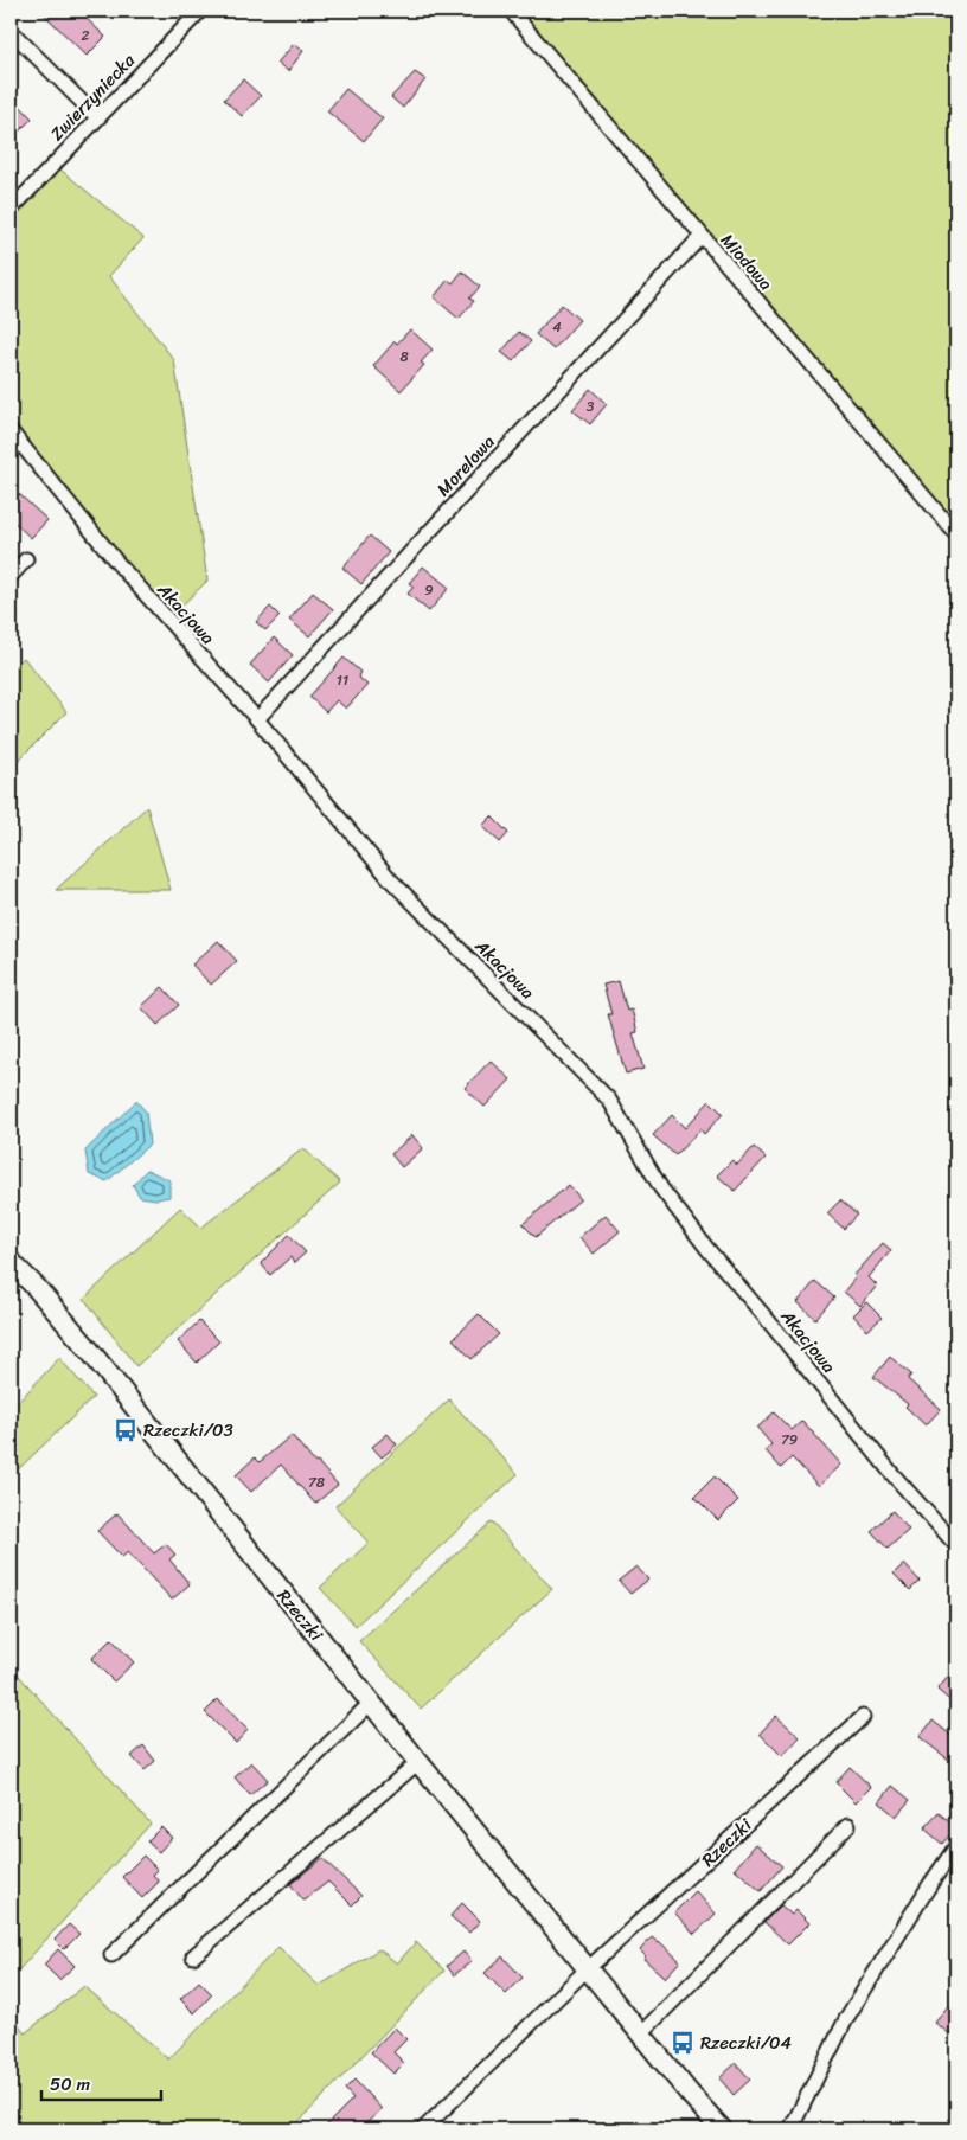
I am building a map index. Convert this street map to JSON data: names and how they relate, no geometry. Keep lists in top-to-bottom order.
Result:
{
  "streets": {
    "main road": ["Rzeczki"],
    "street": [
      "Zwierzyniecka",
      "Miodowa",
      "Morelowa",
      "Akacjowa"
    ]
  },
  "crossings": [
    ["Miodowa", "Morelowa"],
    ["Morelowa", "Akacjowa"]
  ],
  "places": {
    "bus stop": ["Rzeczki/03", "Rzeczki/04"]
  },
  "house_numbers": [
    "2",
    "4",
    "8",
    "3",
    "9",
    "11",
    "79",
    "78"
  ],
  "scale_bar": "50 m"
}
